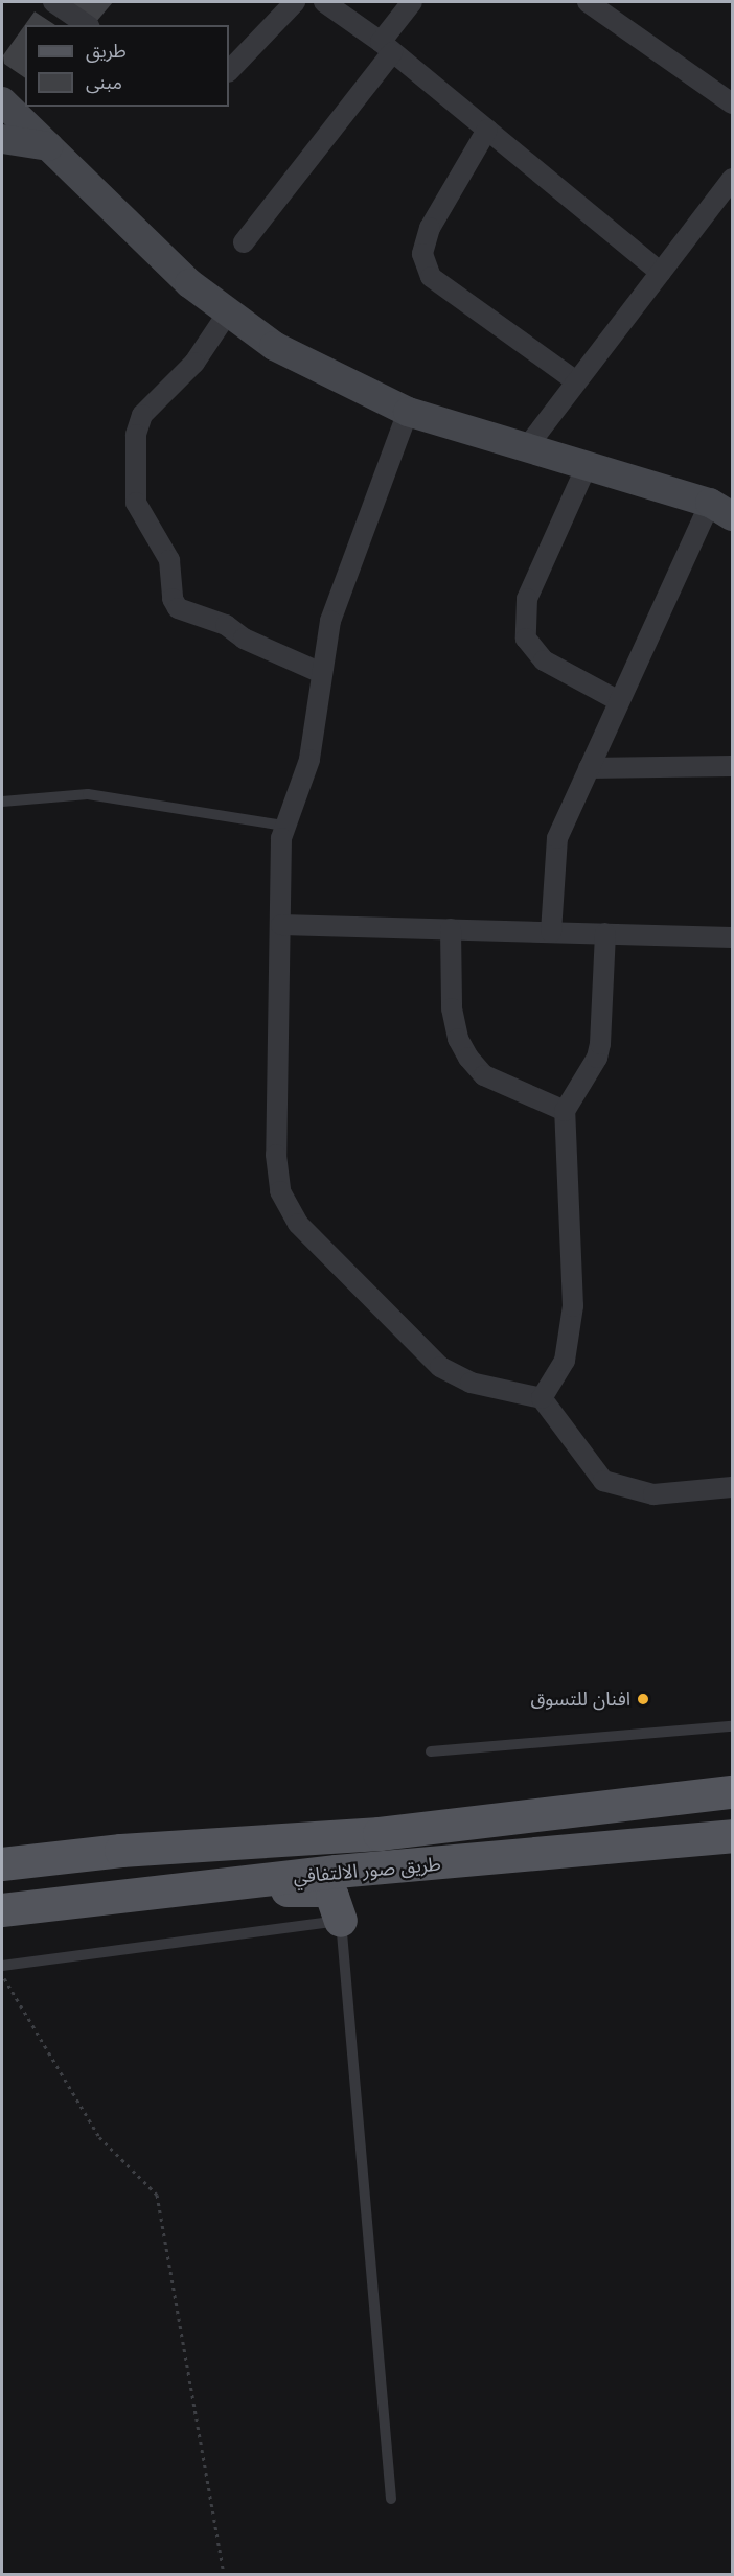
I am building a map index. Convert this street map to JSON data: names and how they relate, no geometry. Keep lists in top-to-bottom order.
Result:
{
  "streets": {
    "main road": ["طريق صور الالتفافي"]
  },
  "places": ["افنان للتسوق"],
  "legend": ["طريق", "مبنى"]
}
